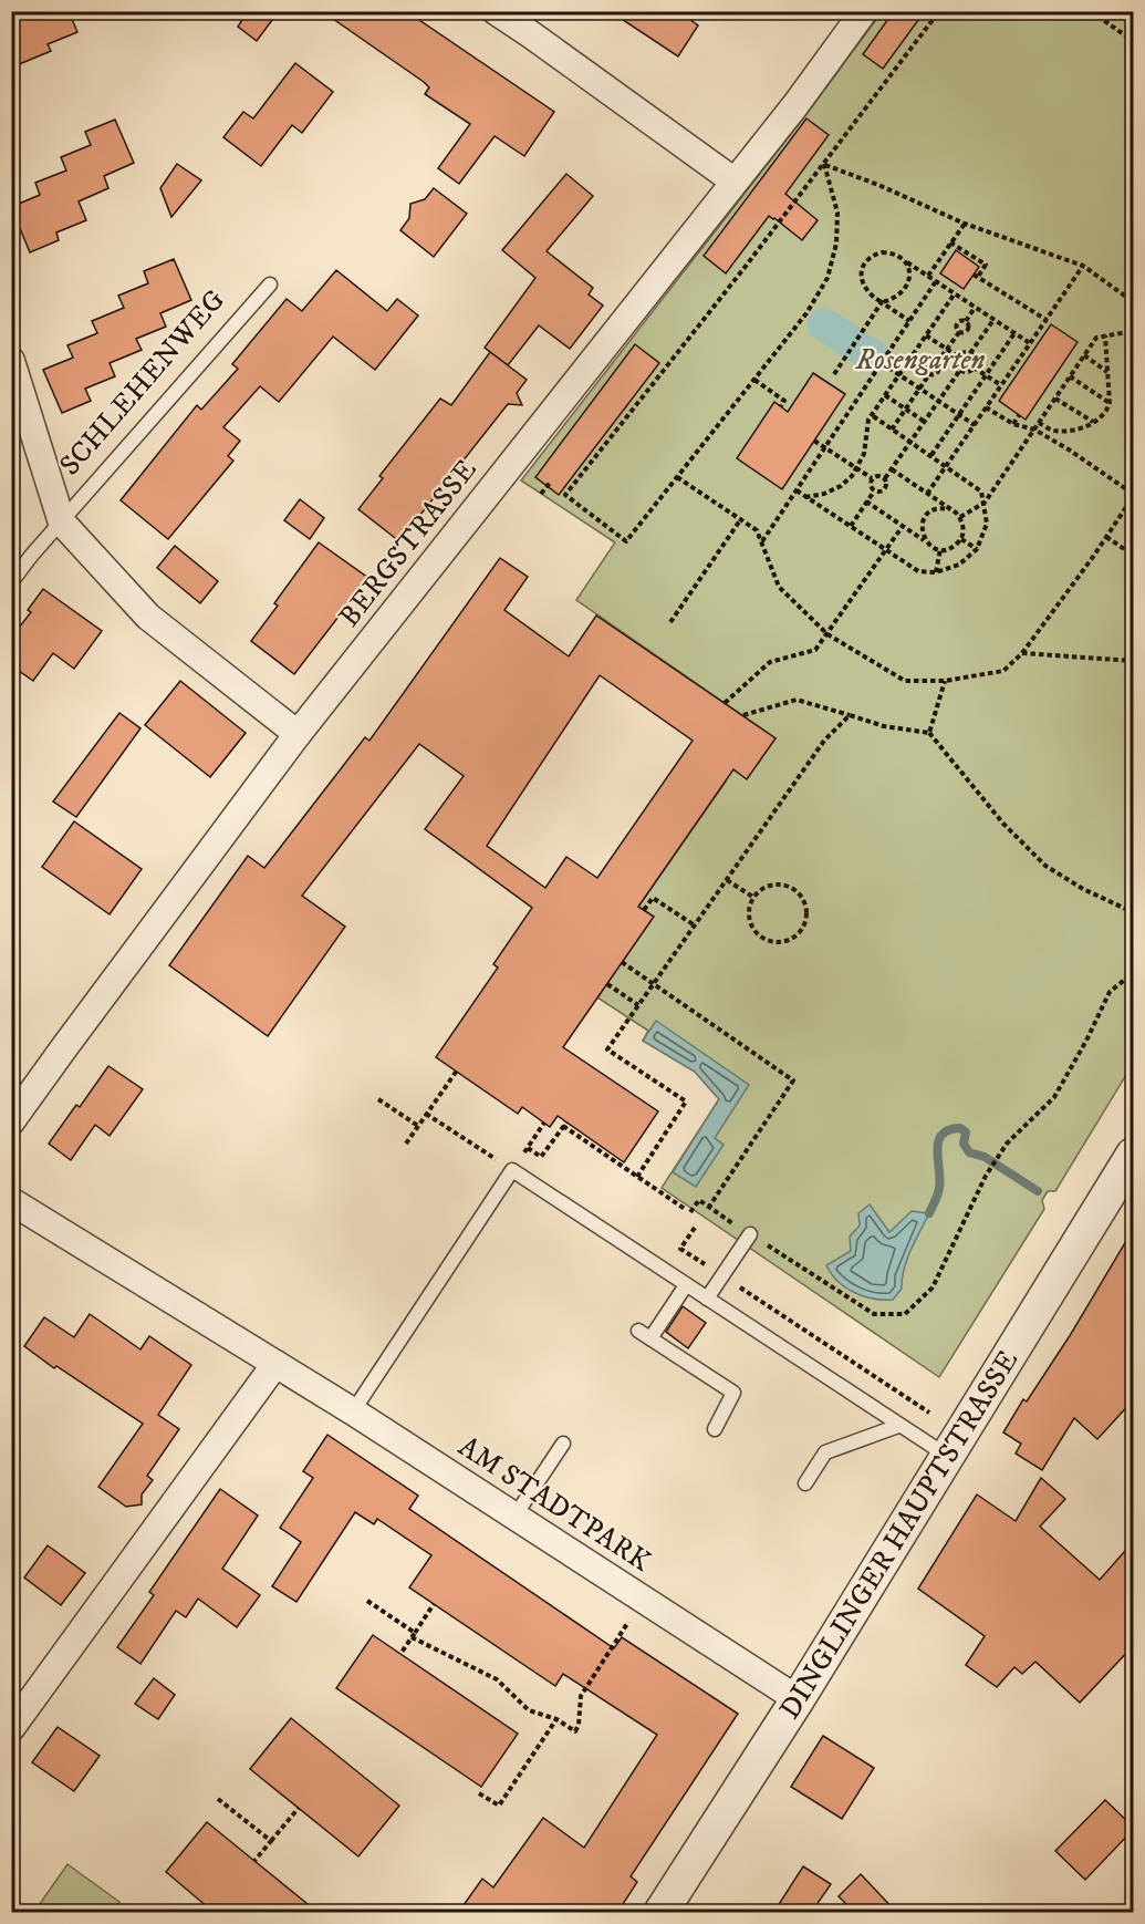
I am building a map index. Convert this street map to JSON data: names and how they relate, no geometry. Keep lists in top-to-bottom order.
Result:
{
  "streets": {
    "street": [
      "SCHLEHENWEG",
      "BERGSTRASSE",
      "AM STADTPARK",
      "DINGLINGER HAUPTSTRASSE"
    ]
  },
  "crossings": [
    ["SCHLEHENWEG", "BERGSTRASSE"],
    ["AM STADTPARK", "DINGLINGER HAUPTSTRASSE"]
  ],
  "parks": ["Rosengarten"]
}
